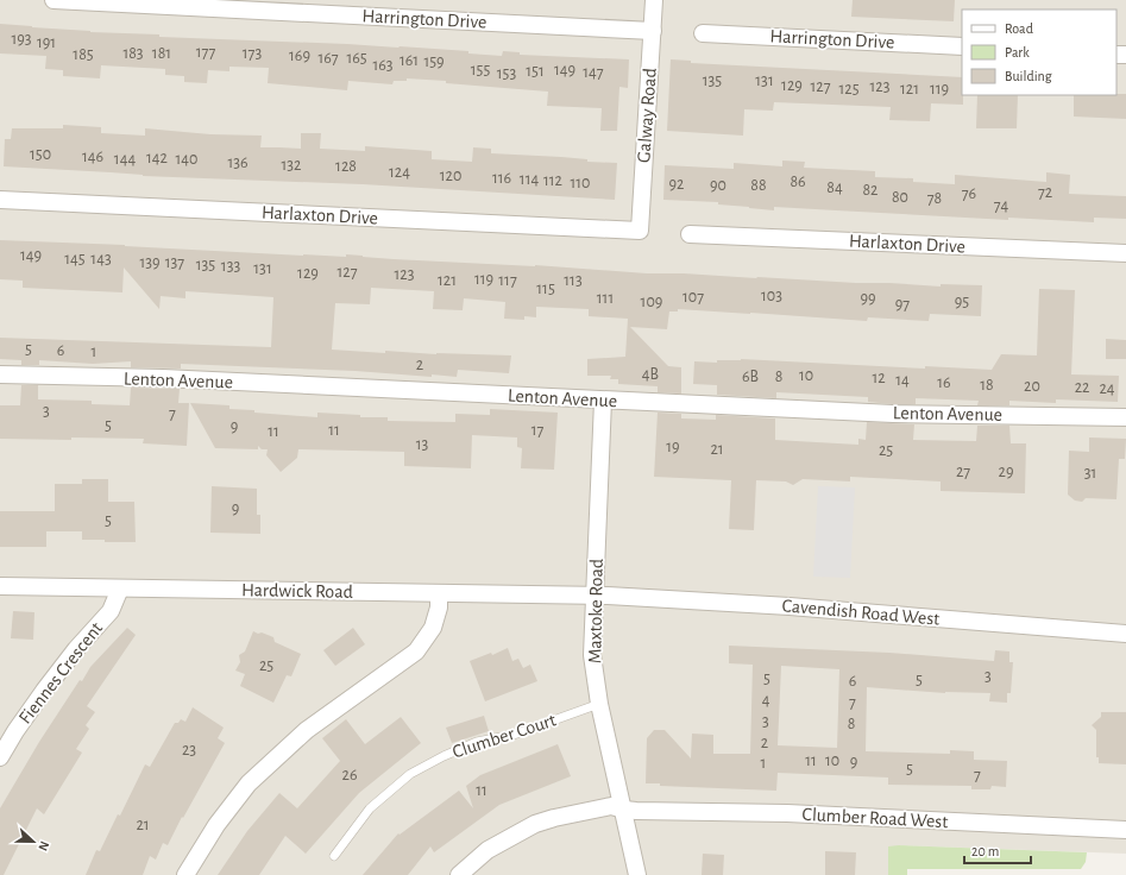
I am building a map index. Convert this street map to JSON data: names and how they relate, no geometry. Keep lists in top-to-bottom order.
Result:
{
  "streets": {
    "street": [
      "Harrington Drive",
      "Galway Road",
      "Harlaxton Drive",
      "Lenton Avenue",
      "Hardwick Road",
      "Maxtoke Road",
      "Cavendish Road West",
      "Fiennes Crescent",
      "Clumber Road West"
    ],
    "lane": ["Clumber Court"]
  },
  "crossings": [
    ["Harrington Drive", "Galway Road"],
    ["Galway Road", "Harlaxton Drive"],
    ["Lenton Avenue", "Maxtoke Road"],
    ["Hardwick Road", "Maxtoke Road"],
    ["Hardwick Road", "Cavendish Road West"],
    ["Hardwick Road", "Fiennes Crescent"],
    ["Maxtoke Road", "Cavendish Road West"],
    ["Maxtoke Road", "Clumber Court"],
    ["Maxtoke Road", "Clumber Road West"]
  ],
  "house_numbers": [
    "193",
    "191",
    "177",
    "183",
    "181",
    "173",
    "185",
    "169",
    "167",
    "165",
    "161",
    "159",
    "163",
    "155",
    "149",
    "151",
    "147",
    "153",
    "135",
    "131",
    "129",
    "127",
    "123",
    "125",
    "121",
    "119",
    "150",
    "146",
    "142",
    "144",
    "140",
    "136",
    "132",
    "128",
    "124",
    "120",
    "116",
    "114",
    "112",
    "86",
    "110",
    "92",
    "90",
    "88",
    "84",
    "82",
    "72",
    "76",
    "80",
    "78",
    "74",
    "149",
    "145",
    "143",
    "139",
    "137",
    "135",
    "133",
    "131",
    "127",
    "129",
    "123",
    "119",
    "121",
    "117",
    "113",
    "115",
    "103",
    "107",
    "111",
    "99",
    "109",
    "95",
    "97",
    "5",
    "6",
    "1",
    "2",
    "4B",
    "10",
    "6B",
    "8",
    "12",
    "14",
    "16",
    "18",
    "20",
    "22",
    "24",
    "3",
    "7",
    "5",
    "9",
    "11",
    "17",
    "11",
    "13",
    "19",
    "21",
    "25",
    "27",
    "29",
    "31",
    "9",
    "5",
    "25",
    "3",
    "5",
    "5",
    "6",
    "4",
    "7",
    "3",
    "8",
    "2",
    "23",
    "11",
    "10",
    "9",
    "1",
    "5",
    "26",
    "7",
    "11",
    "21"
  ],
  "legend": ["Road", "Park", "Building"],
  "scale_bar": "20 m",
  "north": "right"
}
